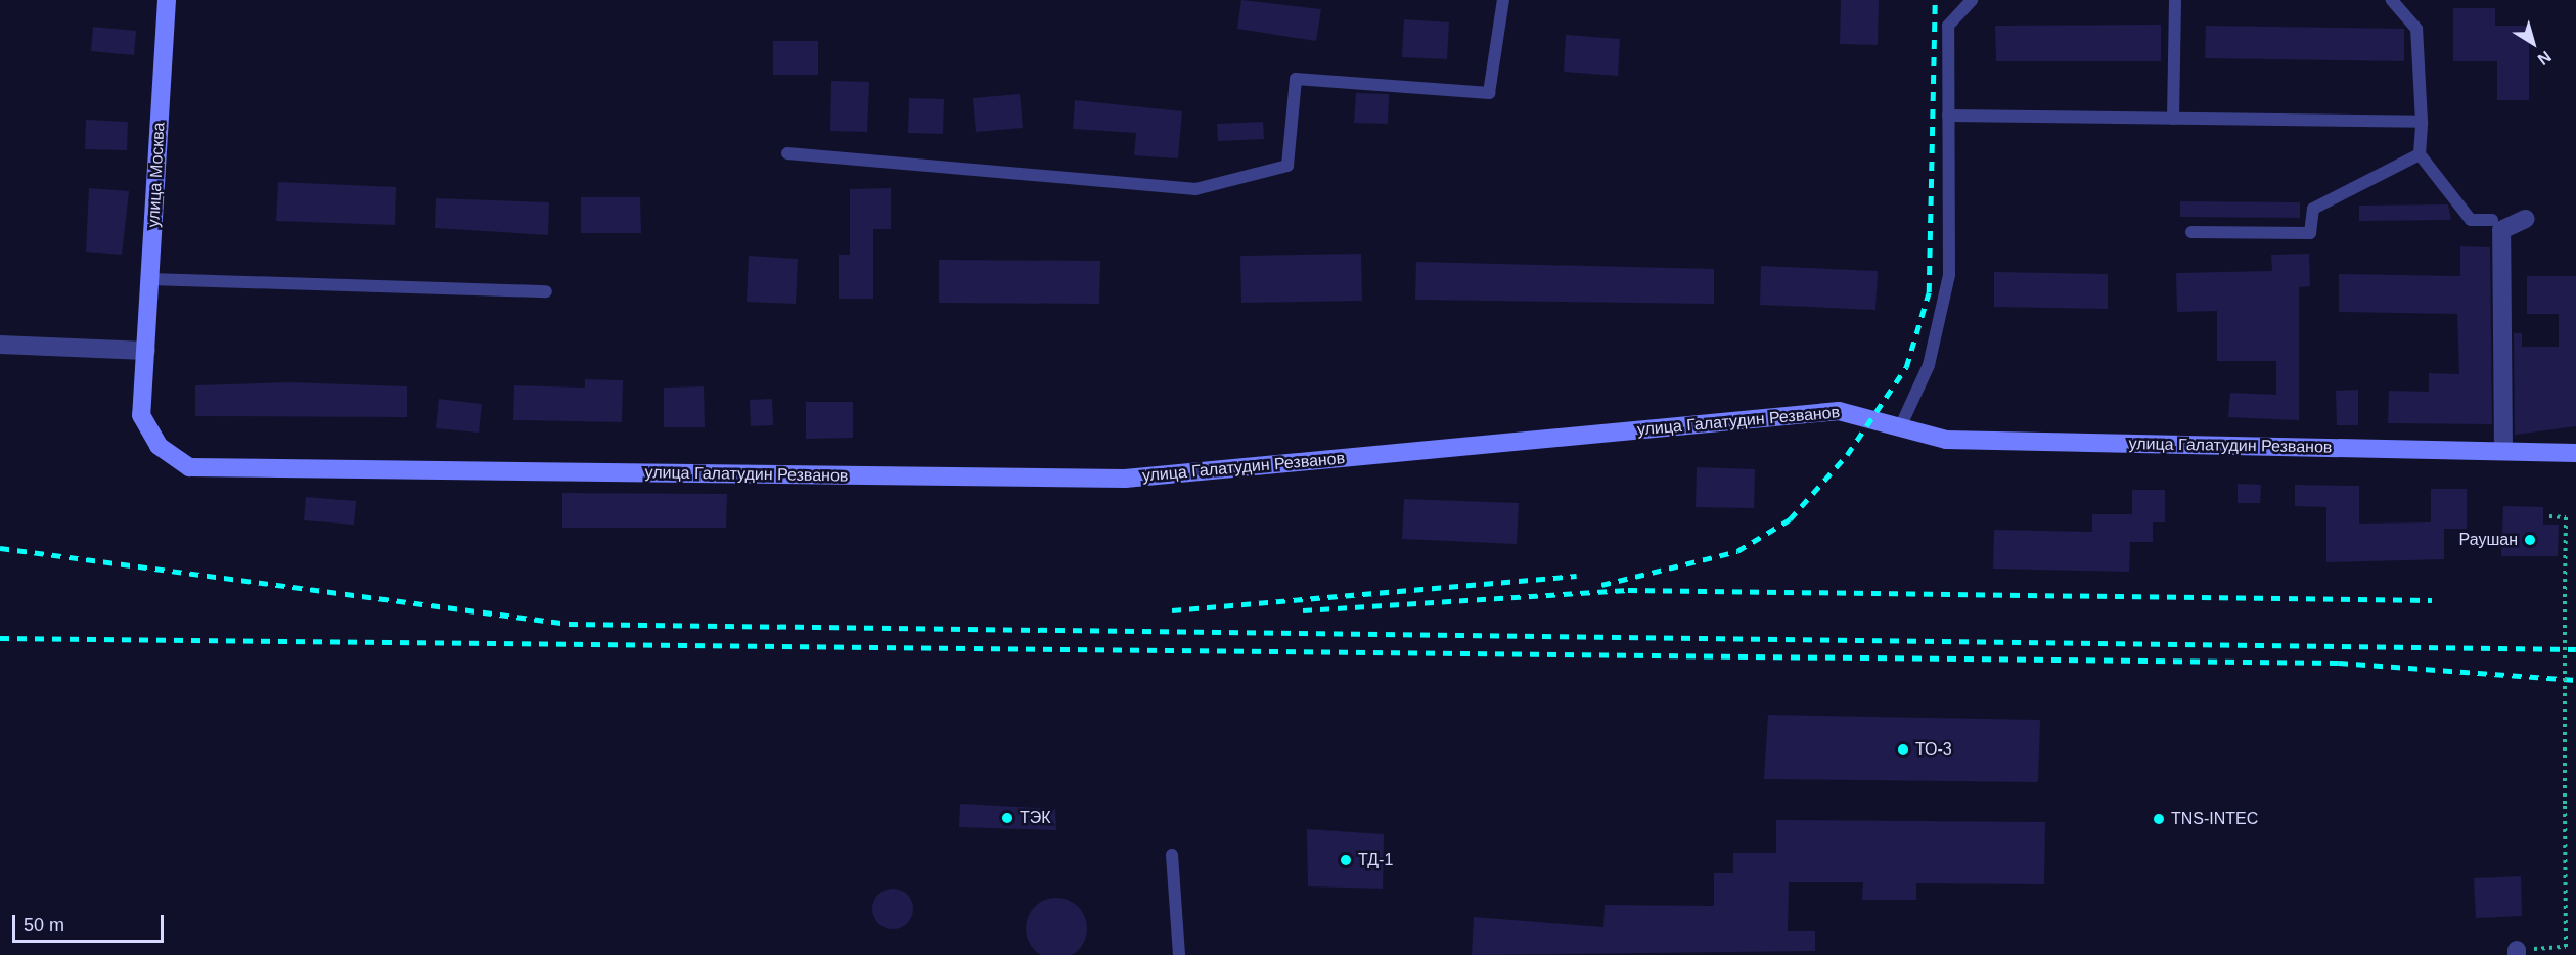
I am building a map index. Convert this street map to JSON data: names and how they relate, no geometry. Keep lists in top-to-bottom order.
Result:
{
  "streets": {
    "street": ["улица Москва", "улица Галатудин Резванов"]
  },
  "crossings": [
    ["улица Москва", "улица Галатудин Резванов"]
  ],
  "places": [
    "Раушан",
    "ТО-3",
    "ТЭК",
    "TNS-INTEC",
    "ТД-1"
  ],
  "scale_bar": "50 m",
  "north": "bottom right"
}
